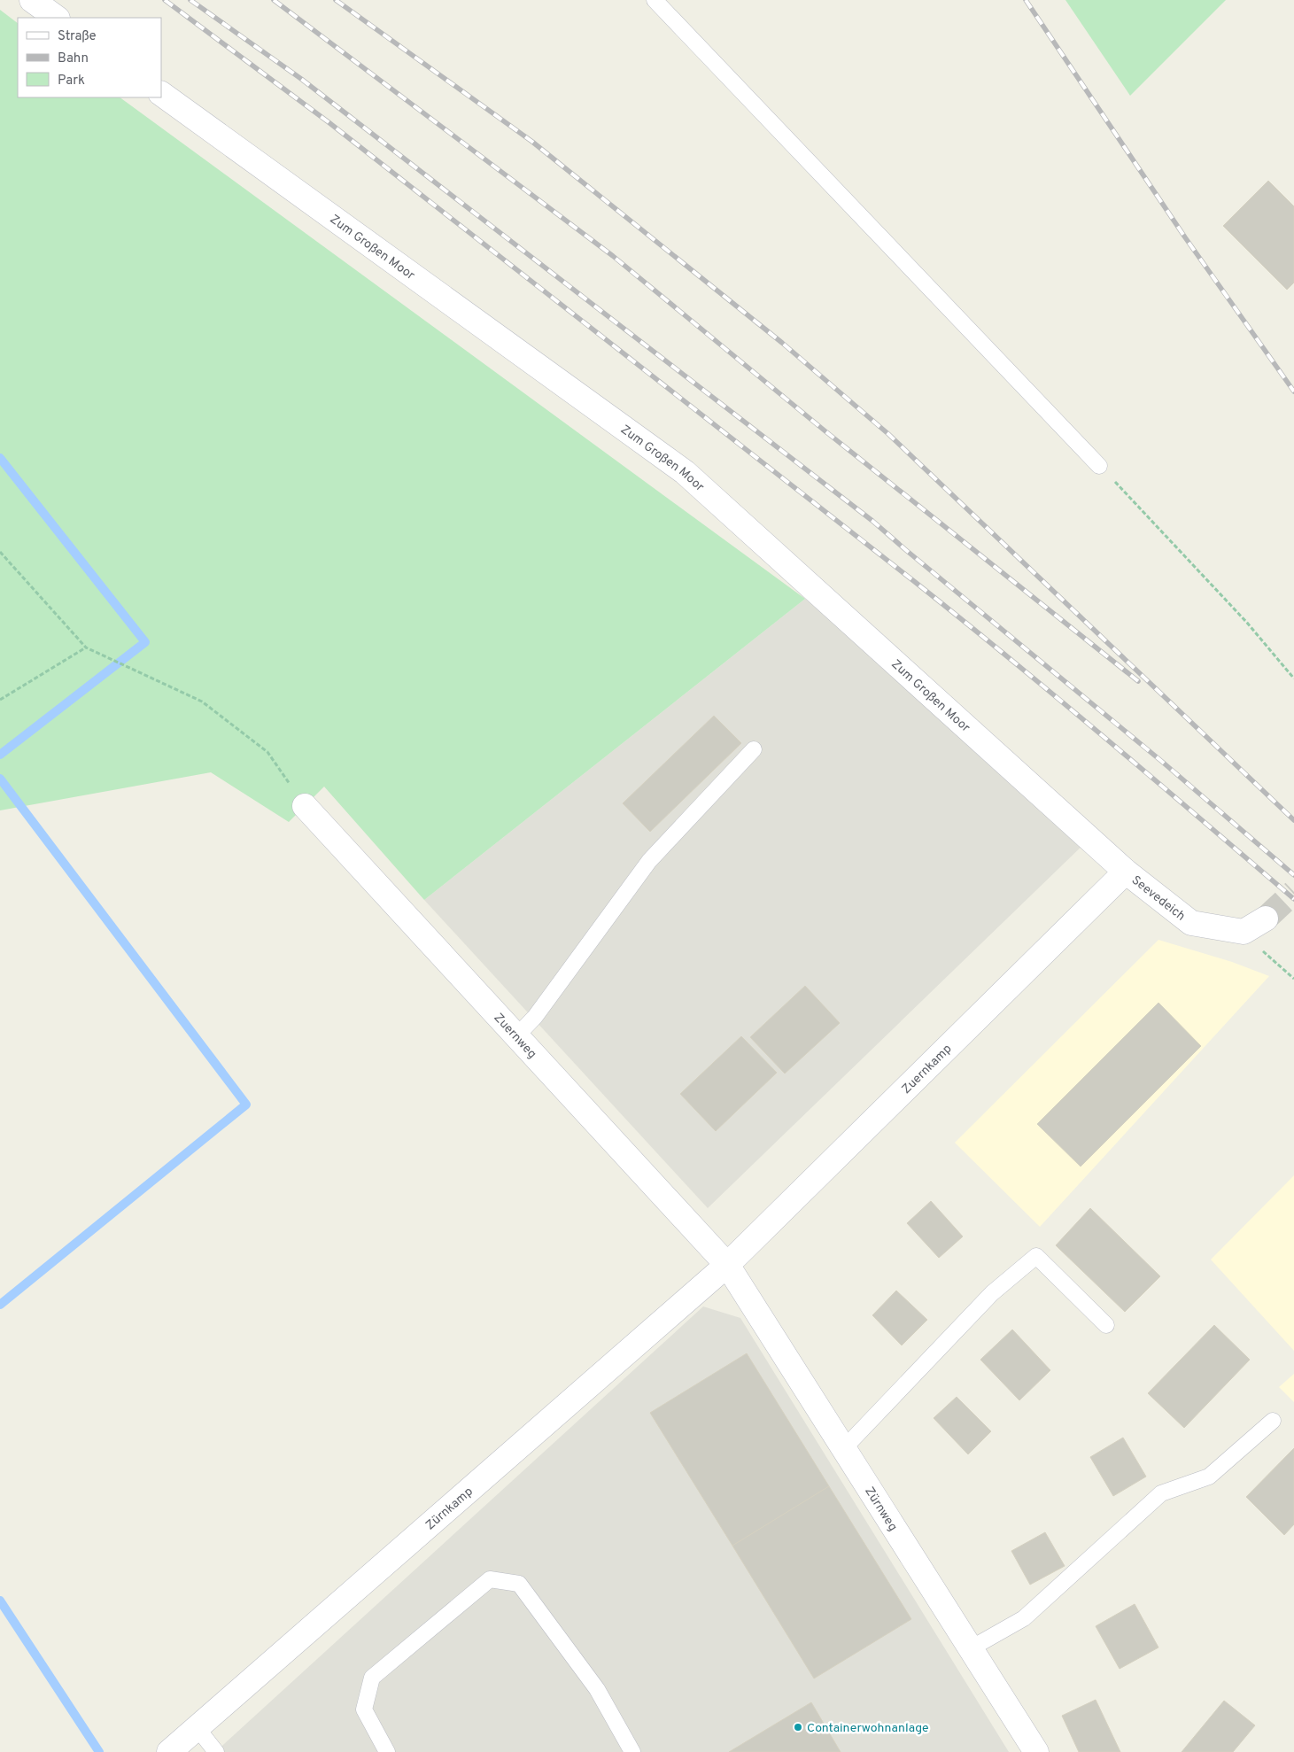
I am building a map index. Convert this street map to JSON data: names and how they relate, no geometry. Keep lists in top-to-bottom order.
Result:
{
  "streets": {
    "street": [
      "Zum Großen Moor",
      "Seevedeich",
      "Zuernweg",
      "Zuernkamp",
      "Zürnkamp",
      "Zürnweg"
    ]
  },
  "crossings": [
    ["Zum Großen Moor", "Seevedeich"],
    ["Zum Großen Moor", "Zuernkamp"],
    ["Seevedeich", "Zuernkamp"],
    ["Zuernweg", "Zuernkamp"],
    ["Zuernweg", "Zürnkamp"],
    ["Zuernweg", "Zürnweg"],
    ["Zuernkamp", "Zürnkamp"],
    ["Zuernkamp", "Zürnweg"],
    ["Zürnkamp", "Zürnweg"]
  ],
  "places": ["Containerwohnanlage"],
  "legend": ["Straße", "Bahn", "Park"]
}
